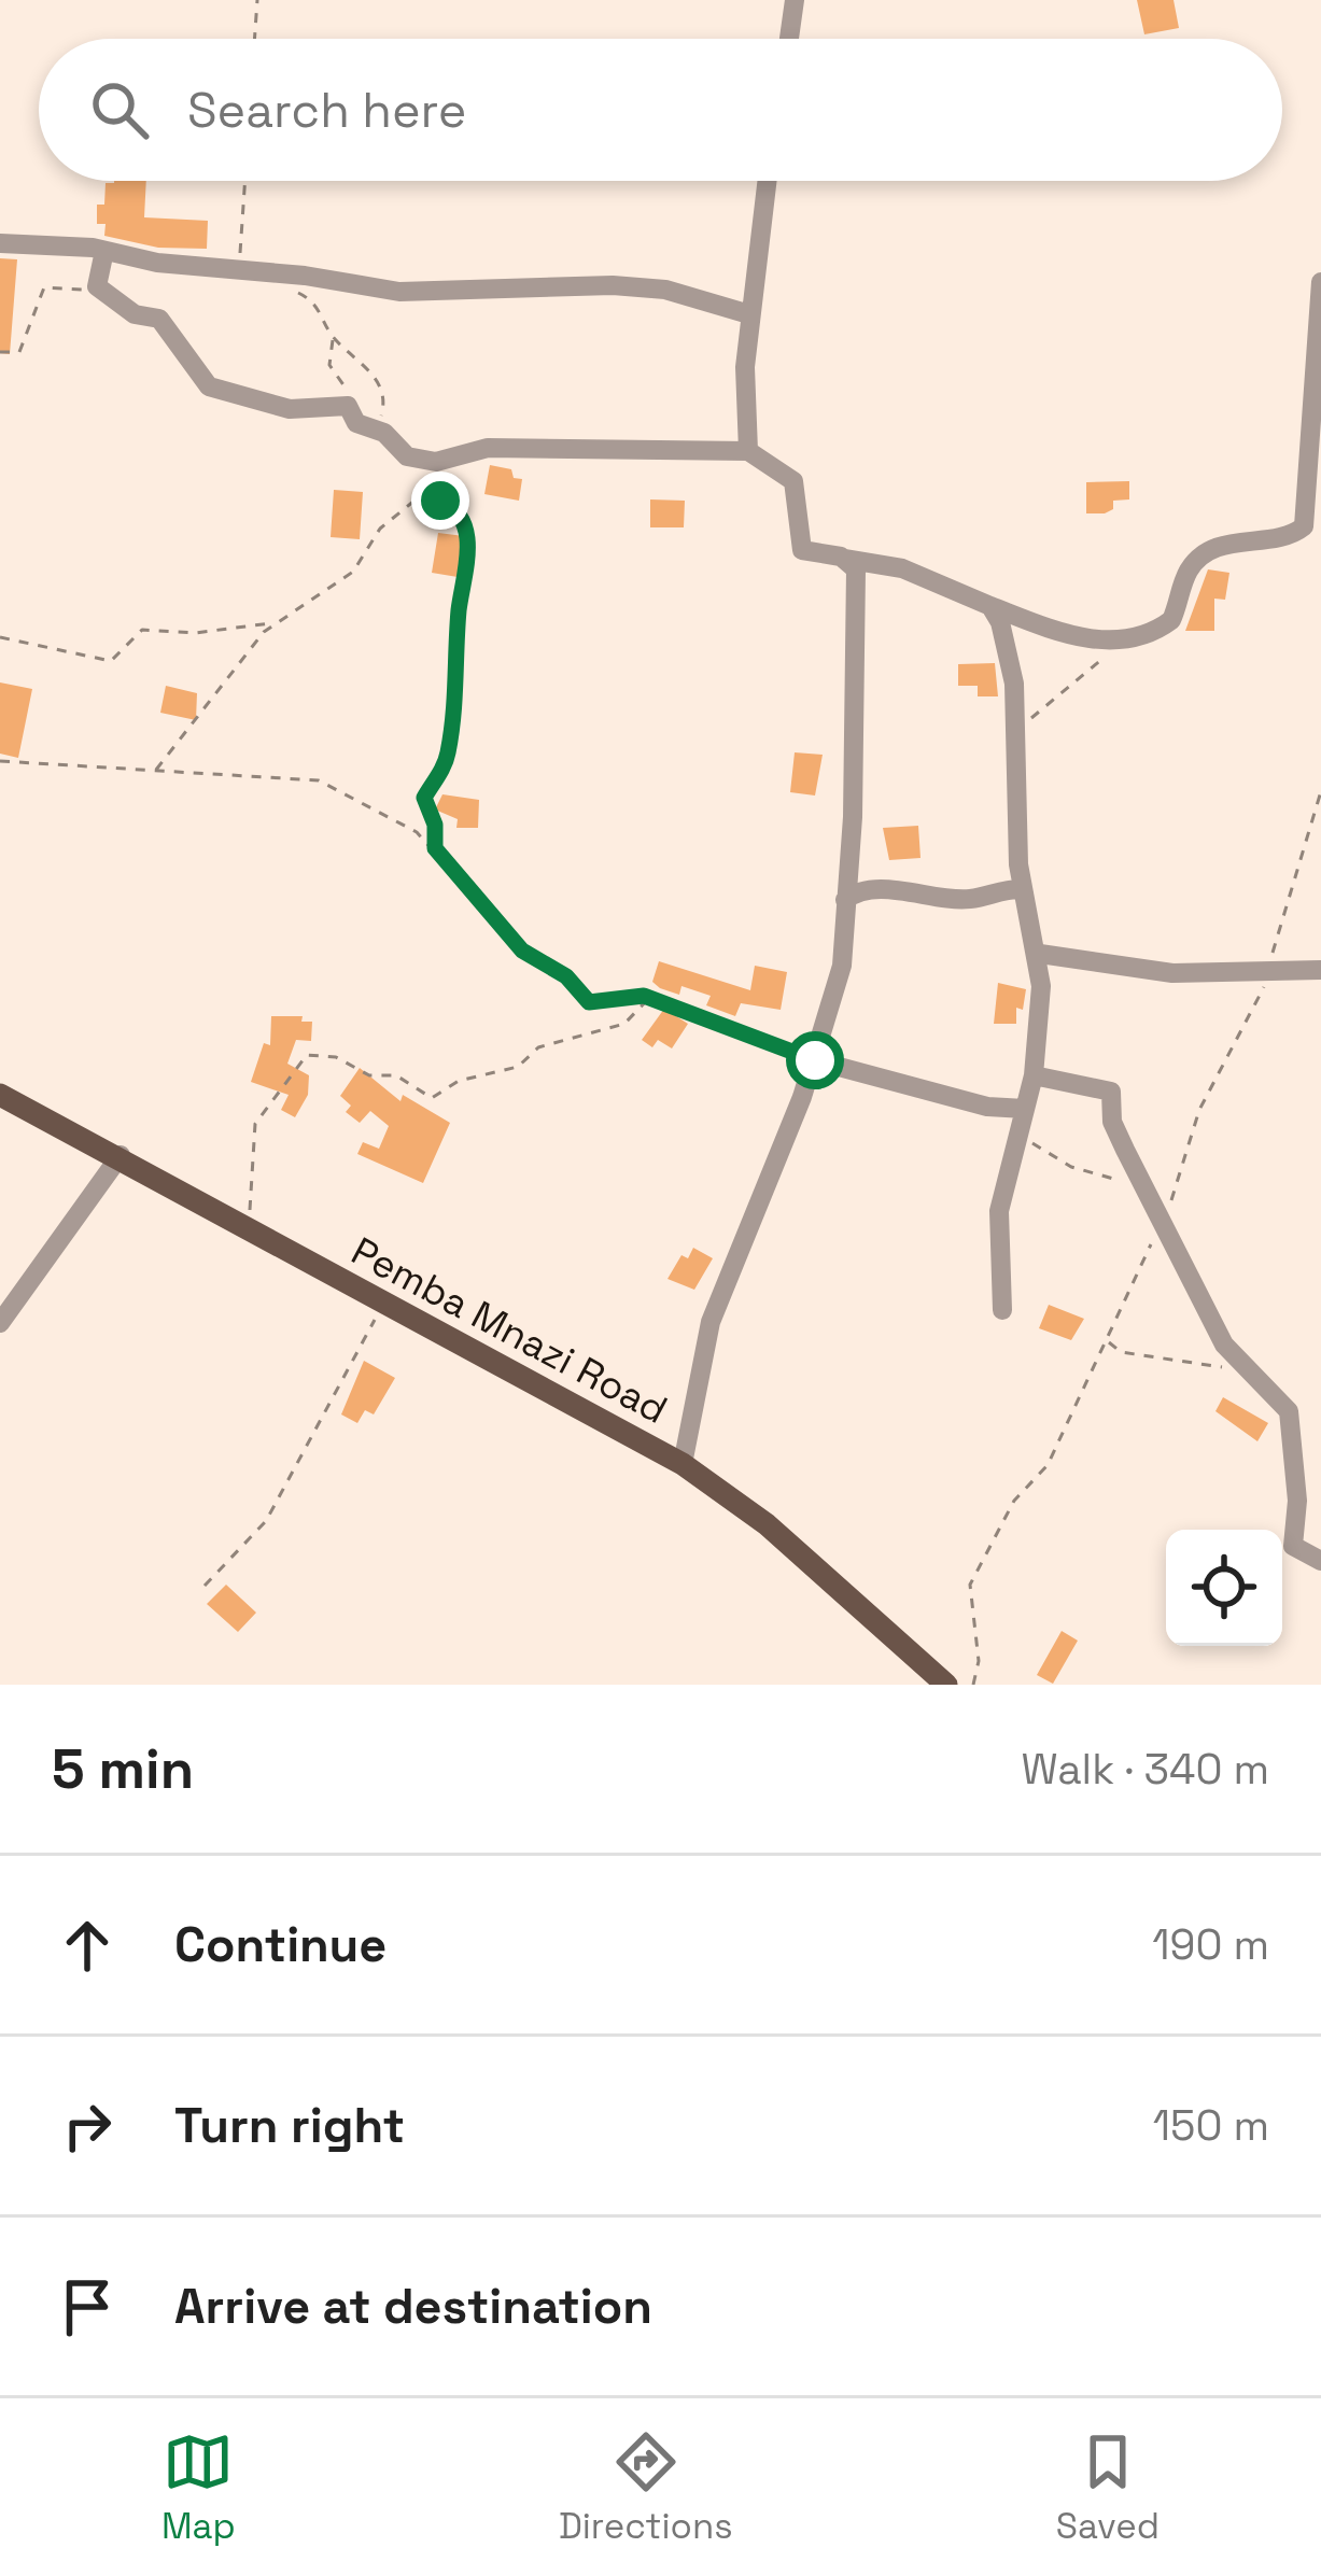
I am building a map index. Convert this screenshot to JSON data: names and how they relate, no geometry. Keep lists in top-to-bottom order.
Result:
{
  "streets": {
    "main road": ["Pemba Mnazi Road"]
  },
  "page": {
    "search": "Search here",
    "heading": ["5 min", "Walk · 340 m"],
    "list": [
      ["Continue", "190 m"],
      ["Turn right", "150 m"],
      "Arrive at destination"
    ],
    "nav": ["Map", "Directions", "Saved"]
  }
}
